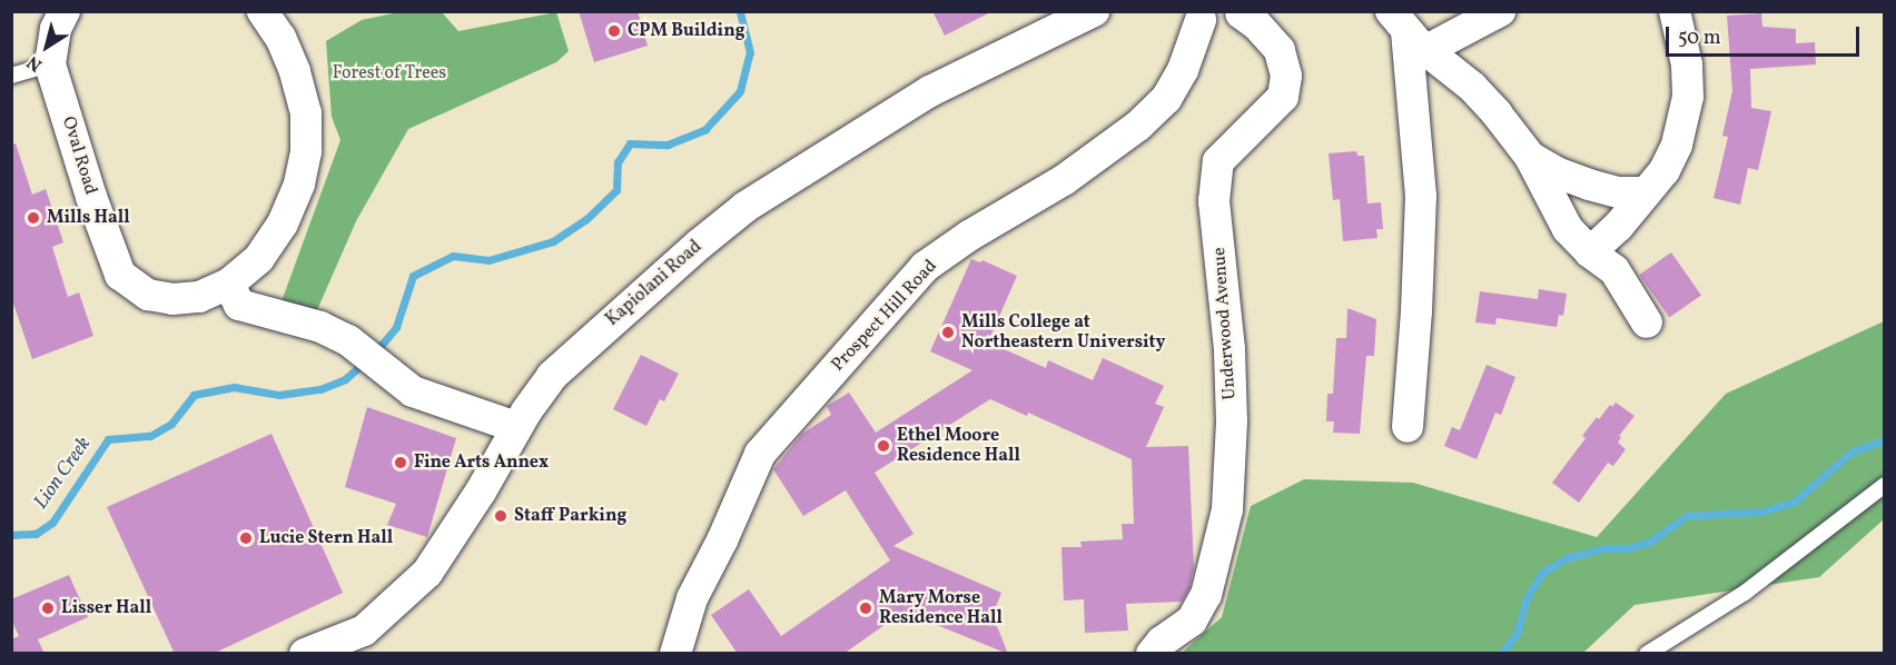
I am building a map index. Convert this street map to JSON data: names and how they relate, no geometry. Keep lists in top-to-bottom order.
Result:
{
  "streets": {
    "street": [
      "Oval Road",
      "Kapiolani Road",
      "Prospect Hill Road",
      "Underwood Avenue"
    ]
  },
  "water": ["Lion Creek"],
  "parks": ["Forest of Trees"],
  "places": [
    "CPM Building",
    "Mills Hall",
    "Mills College at Northeastern University",
    "Ethel Moore Residence Hall",
    "Fine Arts Annex",
    "Staff Parking",
    "Lucie Stern Hall",
    "Lisser Hall",
    "Mary Morse Residence Hall"
  ],
  "scale_bar": "50 m",
  "north": "bottom left"
}
